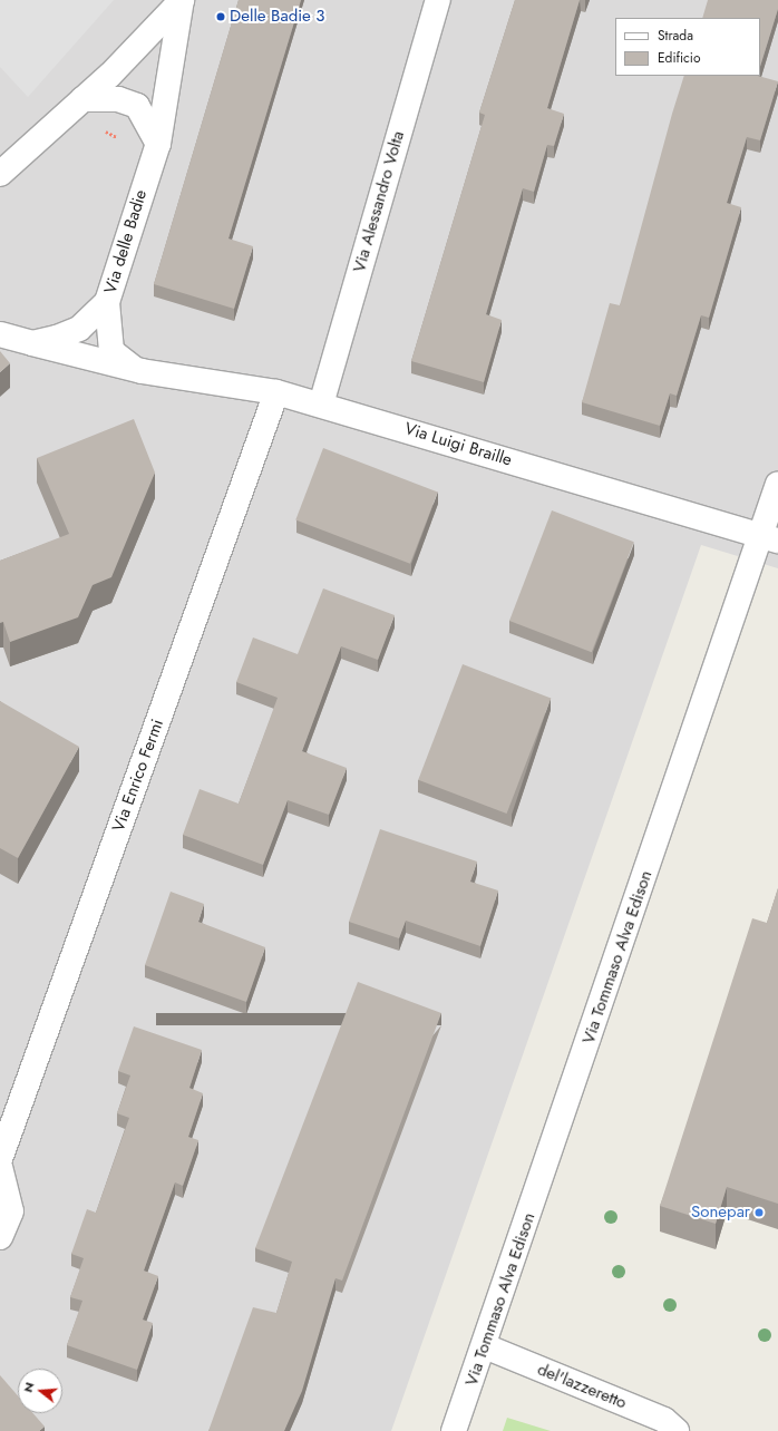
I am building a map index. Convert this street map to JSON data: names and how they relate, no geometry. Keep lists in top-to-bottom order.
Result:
{
  "streets": {
    "street": [
      "Via Alessandro Volta",
      "Via delle Badie",
      "Via Luigi Braille",
      "Via Enrico Fermi",
      "Via Tommaso Alva Edison",
      "del'lazzeretto"
    ]
  },
  "crossings": [
    ["Via Alessandro Volta", "Via Luigi Braille"],
    ["Via delle Badie", "Via Luigi Braille"],
    ["Via Luigi Braille", "Via Enrico Fermi"],
    ["Via Luigi Braille", "Via Tommaso Alva Edison"],
    ["Via Tommaso Alva Edison", "del'lazzeretto"]
  ],
  "places": ["Delle Badie 3", "Sonepar"],
  "legend": ["Strada", "Edificio"],
  "north": "left"
}
